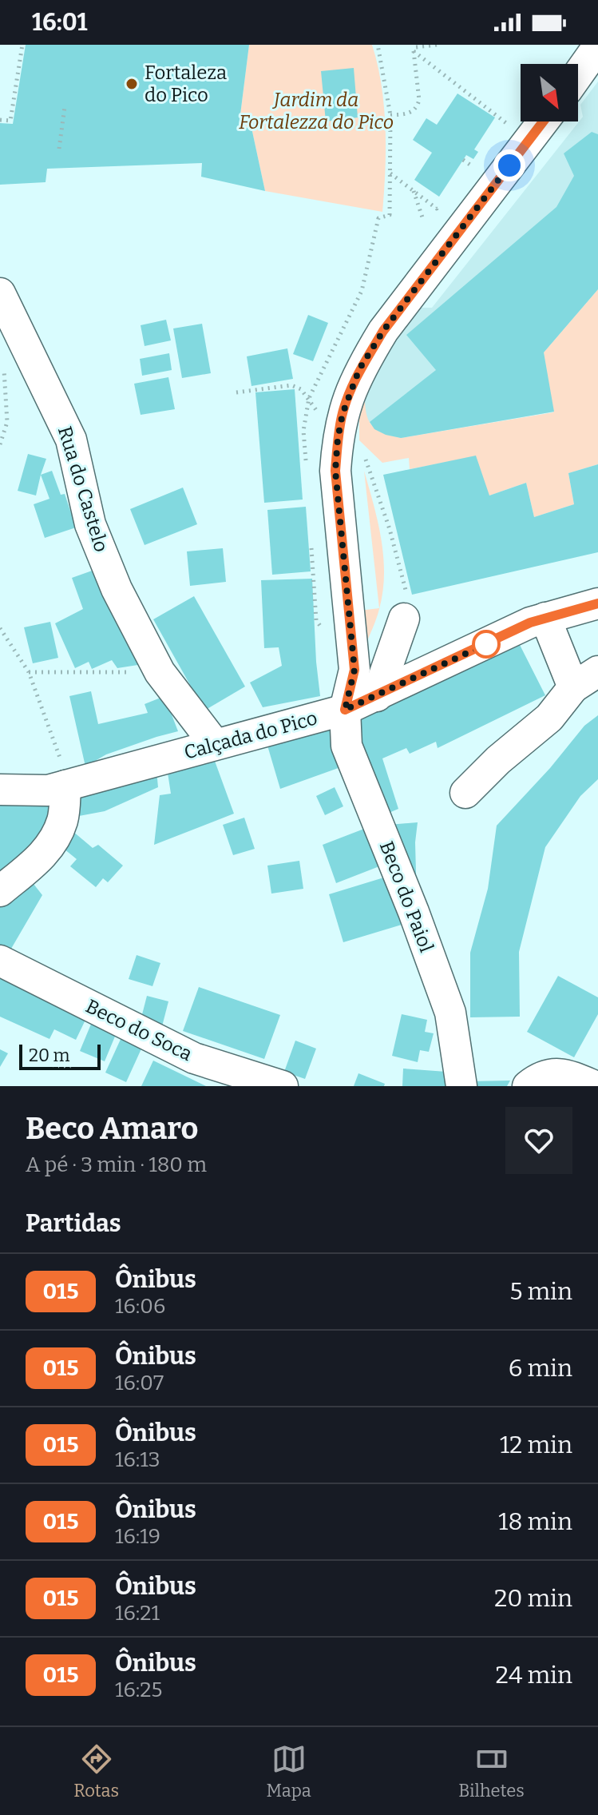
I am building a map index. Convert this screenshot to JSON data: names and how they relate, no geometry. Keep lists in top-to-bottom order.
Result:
{
  "streets": {
    "street": [
      "Rua do Castelo",
      "Calçada do Pico",
      "Beco do Paiol",
      "Beco do Soca"
    ]
  },
  "crossings": [
    ["Rua do Castelo", "Calçada do Pico"],
    ["Calçada do Pico", "Beco do Paiol"]
  ],
  "parks": ["Jardim da Fortalezza do Pico"],
  "places": ["Fortaleza do Pico"],
  "lines": ["bus line 015"],
  "scale_bar": "20 m",
  "north": "bottom right",
  "page": {
    "status": "16:01",
    "scale": "20 m",
    "heading": [
      ["Beco Amaro", "A pé · 3 min · 180 m"],
      "Partidas"
    ],
    "list": [
      {
        "mark": "015",
        "name": "Ônibus",
        "note": "16:06",
        "value": "5 min"
      },
      {
        "mark": "015",
        "name": "Ônibus",
        "note": "16:07",
        "value": "6 min"
      },
      {
        "mark": "015",
        "name": "Ônibus",
        "note": "16:13",
        "value": "12 min"
      },
      {
        "mark": "015",
        "name": "Ônibus",
        "note": "16:19",
        "value": "18 min"
      },
      {
        "mark": "015",
        "name": "Ônibus",
        "note": "16:21",
        "value": "20 min"
      },
      {
        "mark": "015",
        "name": "Ônibus",
        "note": "16:25",
        "value": "24 min"
      }
    ],
    "tabs": ["Rotas", "Mapa", "Bilhetes"]
  }
}
